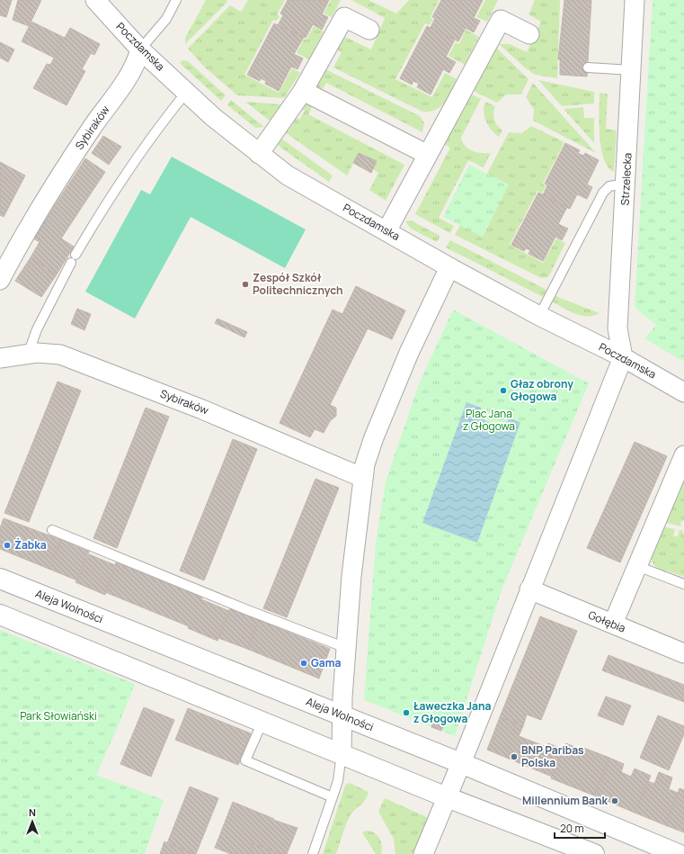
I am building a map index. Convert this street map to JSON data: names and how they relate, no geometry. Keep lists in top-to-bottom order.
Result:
{
  "streets": {
    "street": [
      "Poczdamska",
      "Sybiraków",
      "Strzelecka",
      "Aleja Wolności",
      "Gołębia"
    ]
  },
  "crossings": [
    ["Poczdamska", "Sybiraków"],
    ["Poczdamska", "Strzelecka"]
  ],
  "parks": ["Plac Jana z Głogowa", "Park Słowiański"],
  "places": [
    "Zespół Szkół Politechnicznych",
    "Głaz obrony Głogowa",
    "Żabka",
    "Gama",
    "Ławeczka Jana z Głogowa",
    "BNP Paribas Polska",
    "Millennium Bank"
  ],
  "scale_bar": "20 m",
  "north": "top"
}
